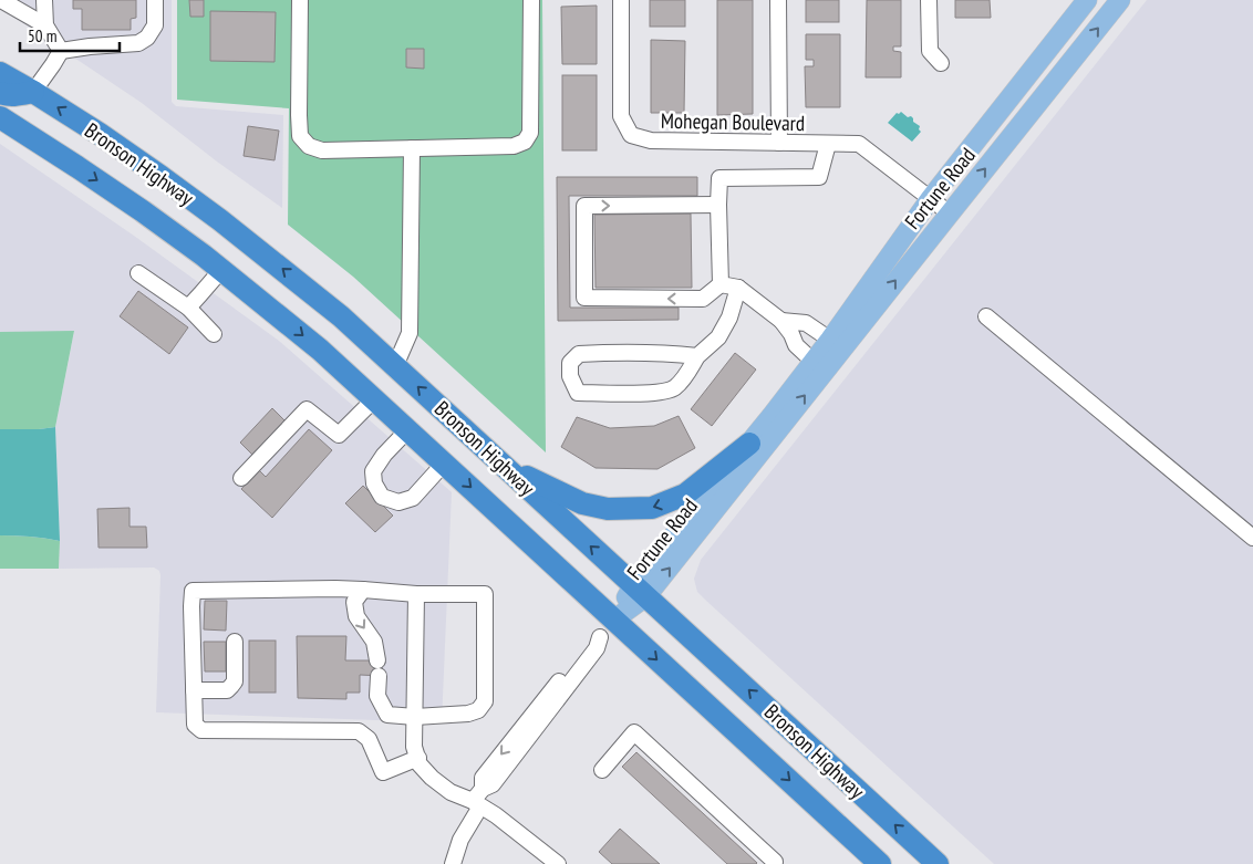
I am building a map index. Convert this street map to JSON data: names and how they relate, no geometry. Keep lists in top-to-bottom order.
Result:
{
  "streets": {
    "highway": ["Bronson Highway"],
    "main road": ["Fortune Road"],
    "street": ["Mohegan Boulevard"]
  },
  "crossings": [
    ["Mohegan Boulevard", "Fortune Road"],
    ["Bronson Highway", "Fortune Road"]
  ],
  "scale_bar": "50 m"
}
